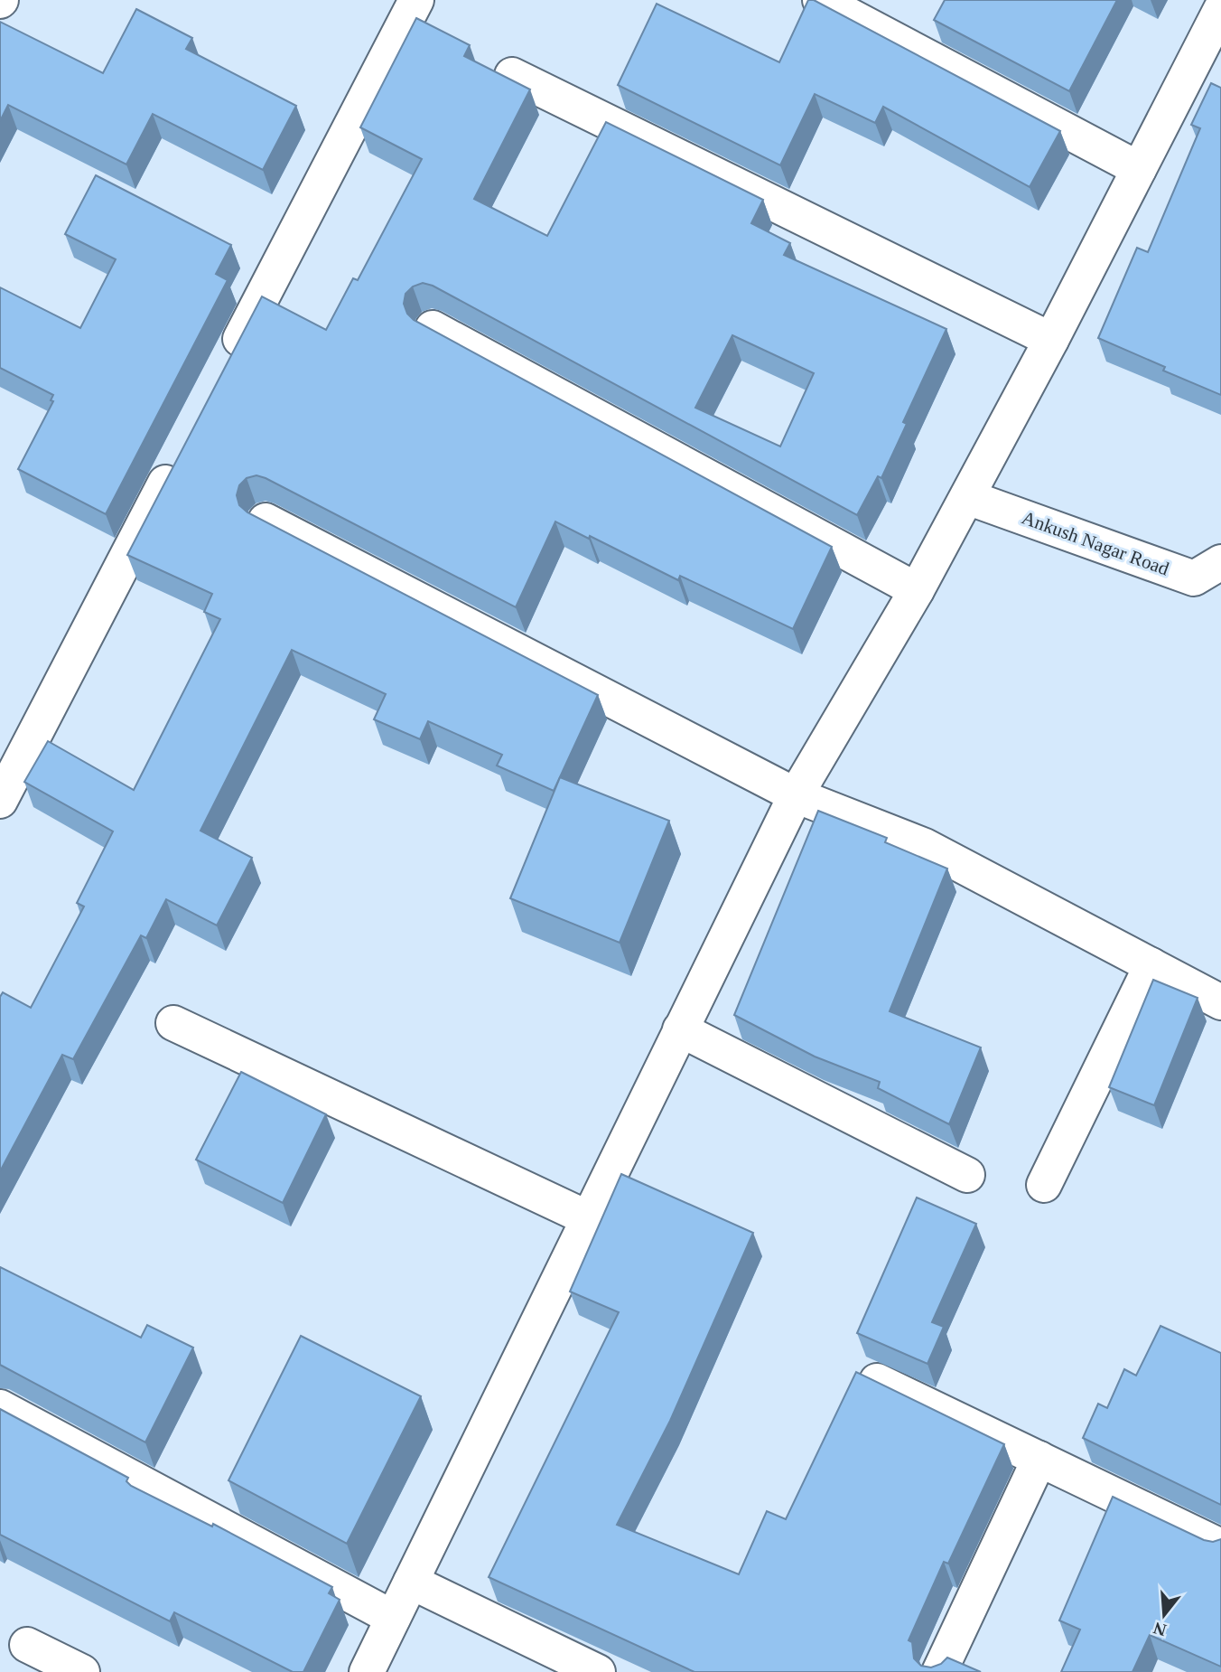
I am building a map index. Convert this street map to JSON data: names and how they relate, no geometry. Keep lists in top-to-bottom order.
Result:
{
  "streets": {
    "street": ["Ankush Nagar Road"]
  },
  "north": "bottom"
}
